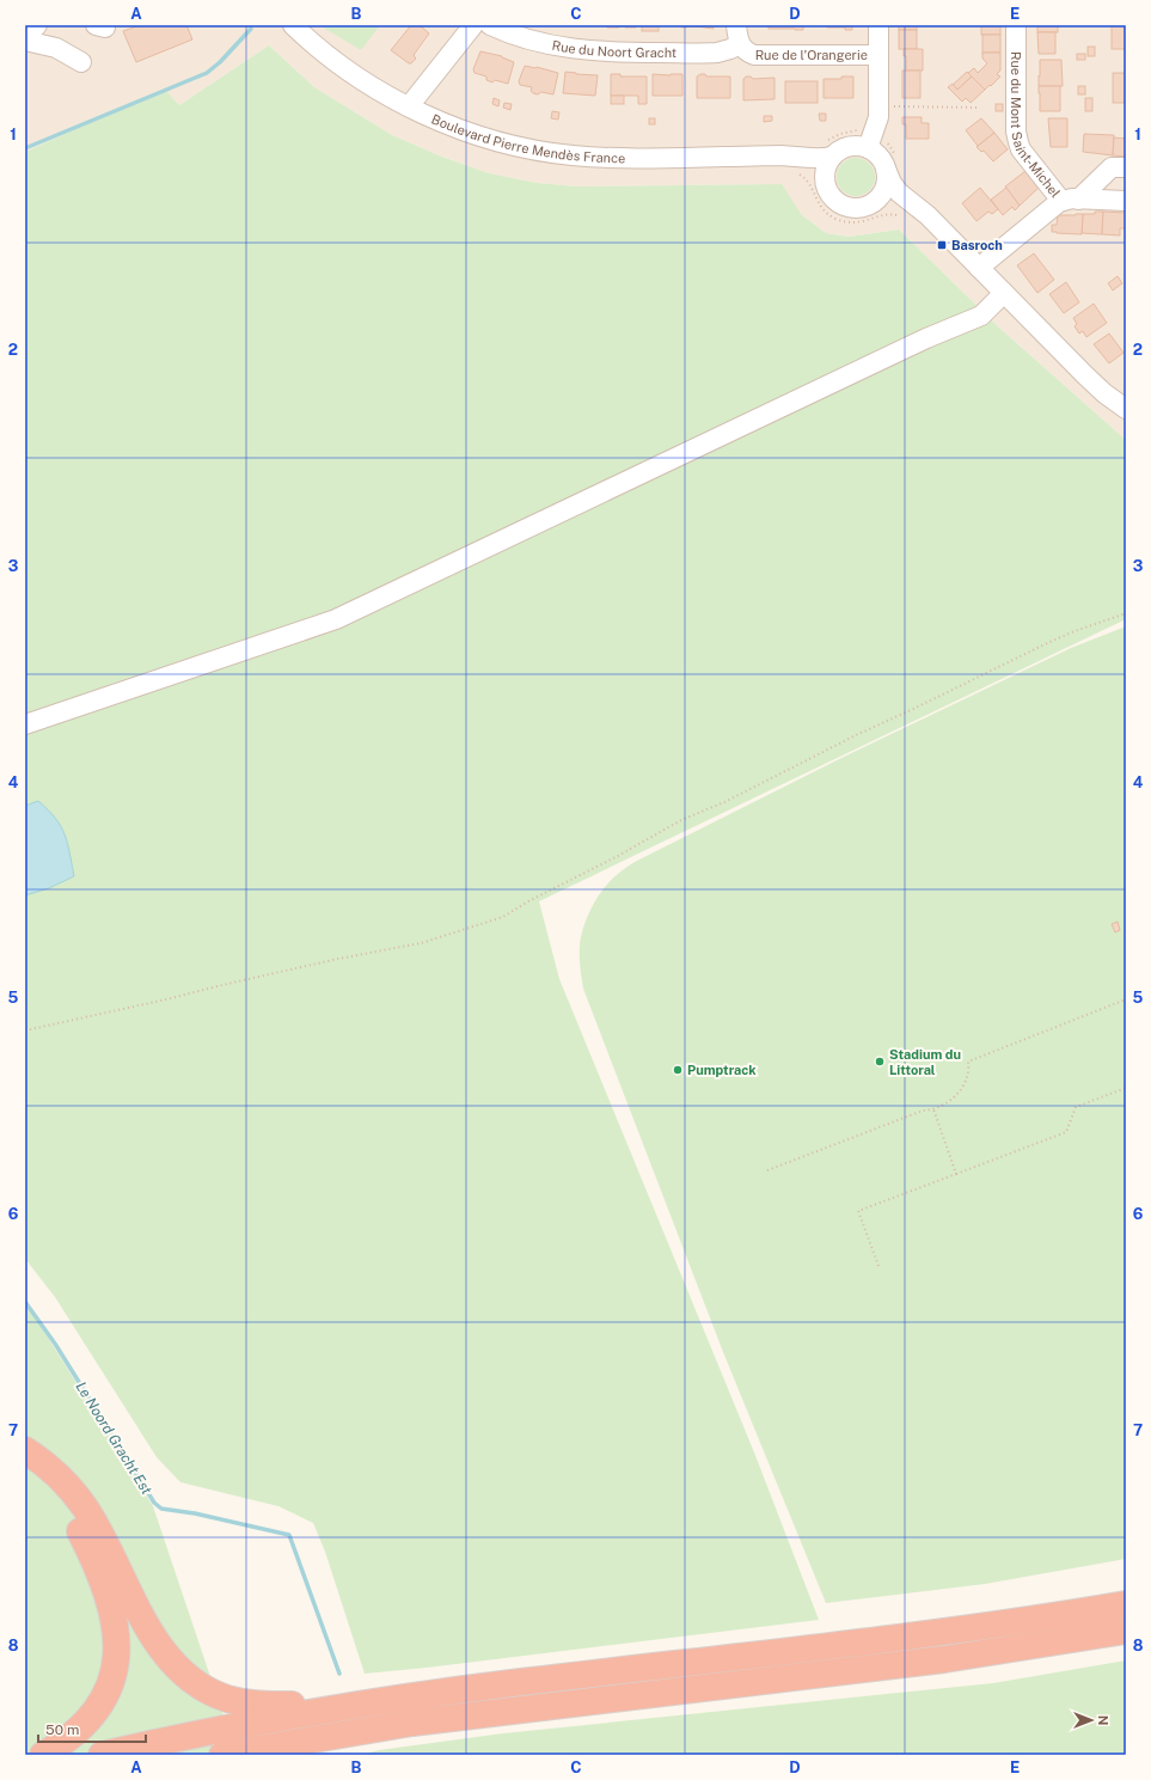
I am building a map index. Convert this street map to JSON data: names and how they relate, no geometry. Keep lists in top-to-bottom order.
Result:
{
  "streets": {
    "street": [
      "Rue du Noort Gracht",
      "Rue de l'Orangerie",
      "Rue du Mont Saint-Michel",
      "Boulevard Pierre Mendès France"
    ]
  },
  "crossings": [
    ["Rue du Noort Gracht", "Rue de l'Orangerie"]
  ],
  "water": ["Le Noord Gracht Est"],
  "places": {
    "transit": ["Basroch"],
    "other": ["Stadium du Littoral", "Pumptrack"]
  },
  "scale_bar": "50 m",
  "north": "right",
  "grid": {
    "columns": [
      "A",
      "B",
      "C",
      "D",
      "E"
    ],
    "rows": [
      "1",
      "2",
      "3",
      "4",
      "5",
      "6",
      "7",
      "8"
    ]
  }
}
